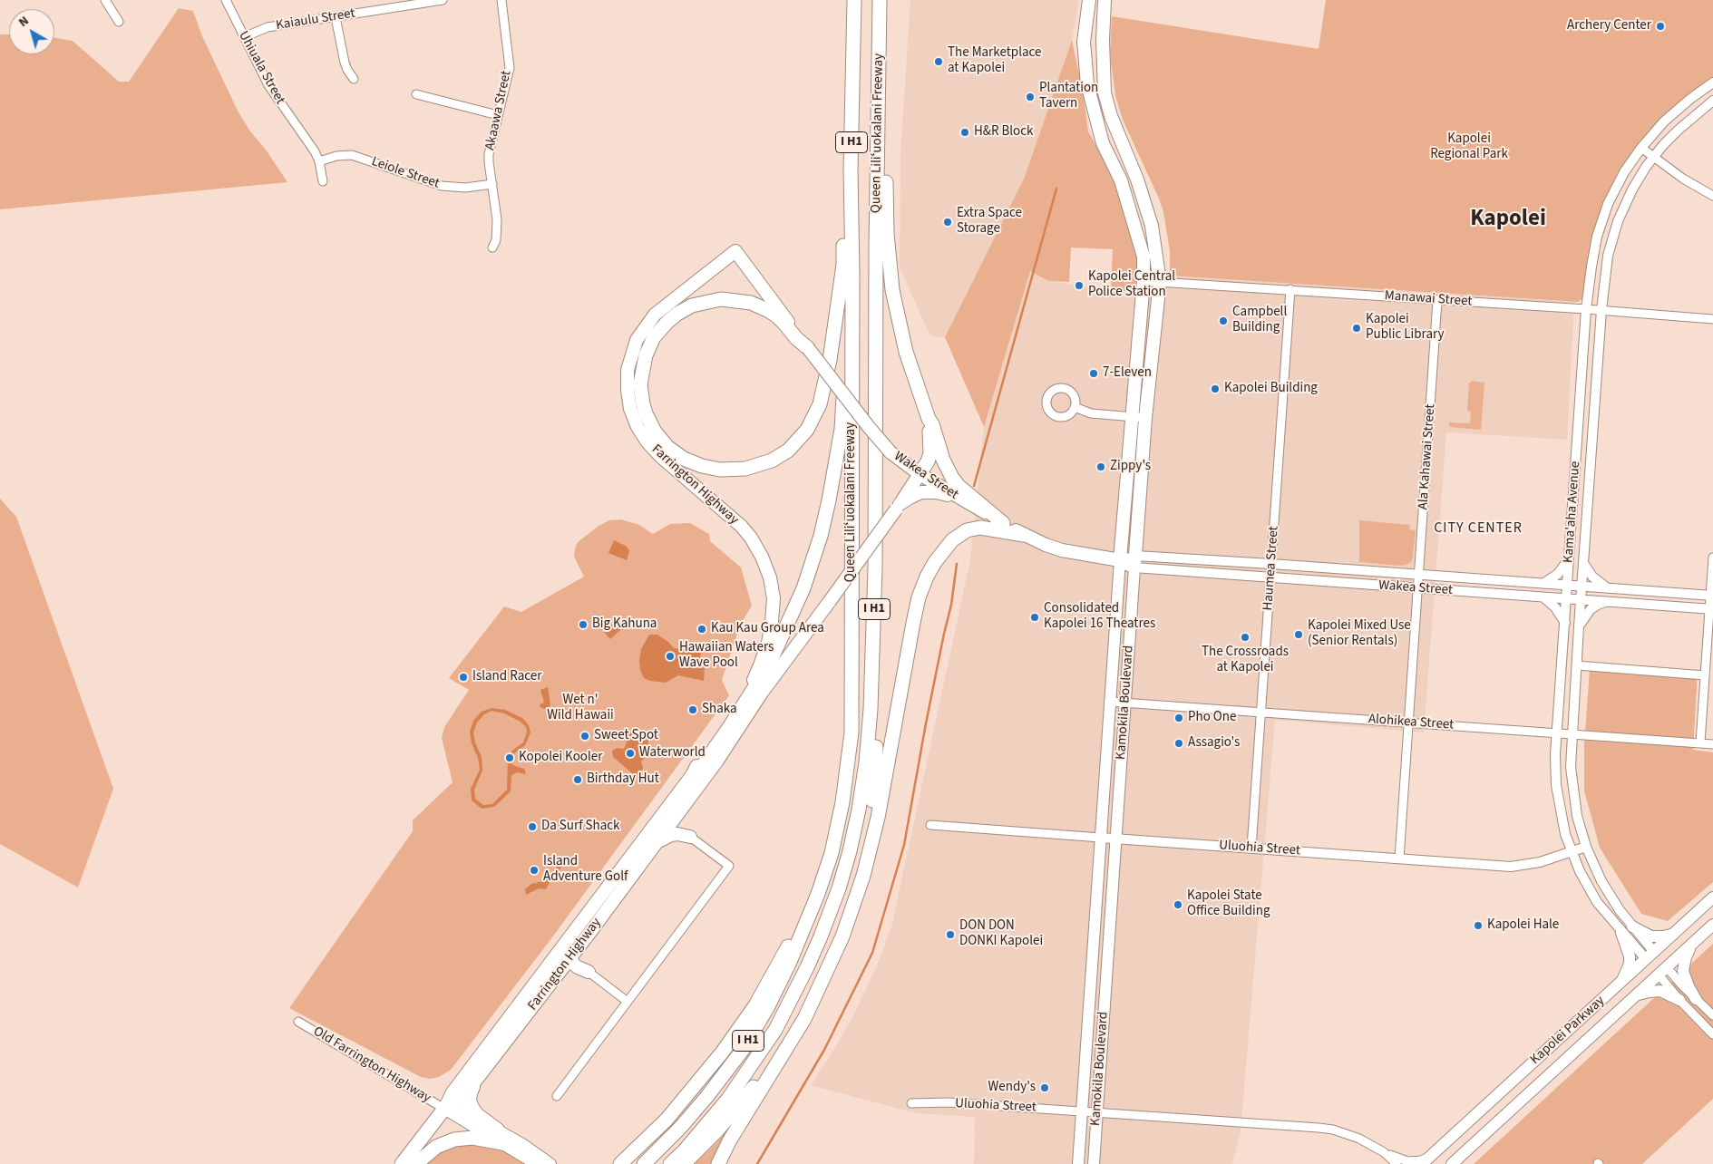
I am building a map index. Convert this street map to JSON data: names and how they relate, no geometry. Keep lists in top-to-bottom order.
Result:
{
  "streets": {
    "highway": ["Queen Liliʻuokalani Freeway", "I H1"],
    "main road": [
      "Wakea Street",
      "Farrington Highway",
      "Kamokila Boulevard",
      "Kapolei Parkway"
    ],
    "street": [
      "Kaiaulu Street",
      "Uhiuala Street",
      "Akaawa Street",
      "Leiole Street",
      "Manawai Street",
      "Ala Kahawai Street",
      "Kama'aha Avenue",
      "Haumea Street",
      "Alohikea Street",
      "Uluohia Street",
      "Old Farrington Highway"
    ]
  },
  "crossings": [
    ["Kaiaulu Street", "Uhiuala Street"],
    ["Uhiuala Street", "Leiole Street"],
    ["Akaawa Street", "Leiole Street"],
    ["Manawai Street", "Ala Kahawai Street"],
    ["Manawai Street", "Kama'aha Avenue"],
    ["Manawai Street", "Haumea Street"],
    ["Manawai Street", "Kamokila Boulevard"],
    ["Ala Kahawai Street", "Wakea Street"],
    ["Ala Kahawai Street", "Alohikea Street"],
    ["Ala Kahawai Street", "Uluohia Street"],
    ["Wakea Street", "Farrington Highway"],
    ["Wakea Street", "Kama'aha Avenue"],
    ["Wakea Street", "Haumea Street"],
    ["Wakea Street", "Kamokila Boulevard"],
    ["Farrington Highway", "Old Farrington Highway"],
    ["Kama'aha Avenue", "Alohikea Street"],
    ["Kama'aha Avenue", "Uluohia Street"],
    ["Kama'aha Avenue", "Kapolei Parkway"],
    ["Haumea Street", "Alohikea Street"],
    ["Haumea Street", "Uluohia Street"],
    ["Kamokila Boulevard", "Alohikea Street"],
    ["Kamokila Boulevard", "Uluohia Street"]
  ],
  "districts": ["Kapolei", "CITY CENTER"],
  "parks": ["Kapolei Regional Park", "Wet n' Wild Hawaii"],
  "places": [
    "Archery Center",
    "The Marketplace at Kapolei",
    "Plantation Tavern",
    "H&R Block",
    "Extra Space Storage",
    "Kapolei Central Police Station",
    "Campbell Building",
    "Kapolei Public Library",
    "7-Eleven",
    "Kapolei Building",
    "Zippy's",
    "Consolidated Kapolei 16 Theatres",
    "Big Kahuna",
    "Kau Kau Group Area",
    "Kapolei Mixed Use (Senior Rentals)",
    "The Crossroads at Kapolei",
    "Hawaiian Waters Wave Pool",
    "Island Racer",
    "Shaka",
    "Pho One",
    "Sweet Spot",
    "Assagio's",
    "Waterworld",
    "Kopolei Kooler",
    "Birthday Hut",
    "Da Surf Shack",
    "Island Adventure Golf",
    "Kapolei State Office Building",
    "Kapolei Hale",
    "DON DON DONKI Kapolei",
    "Wendy's"
  ],
  "north": "top left"
}
